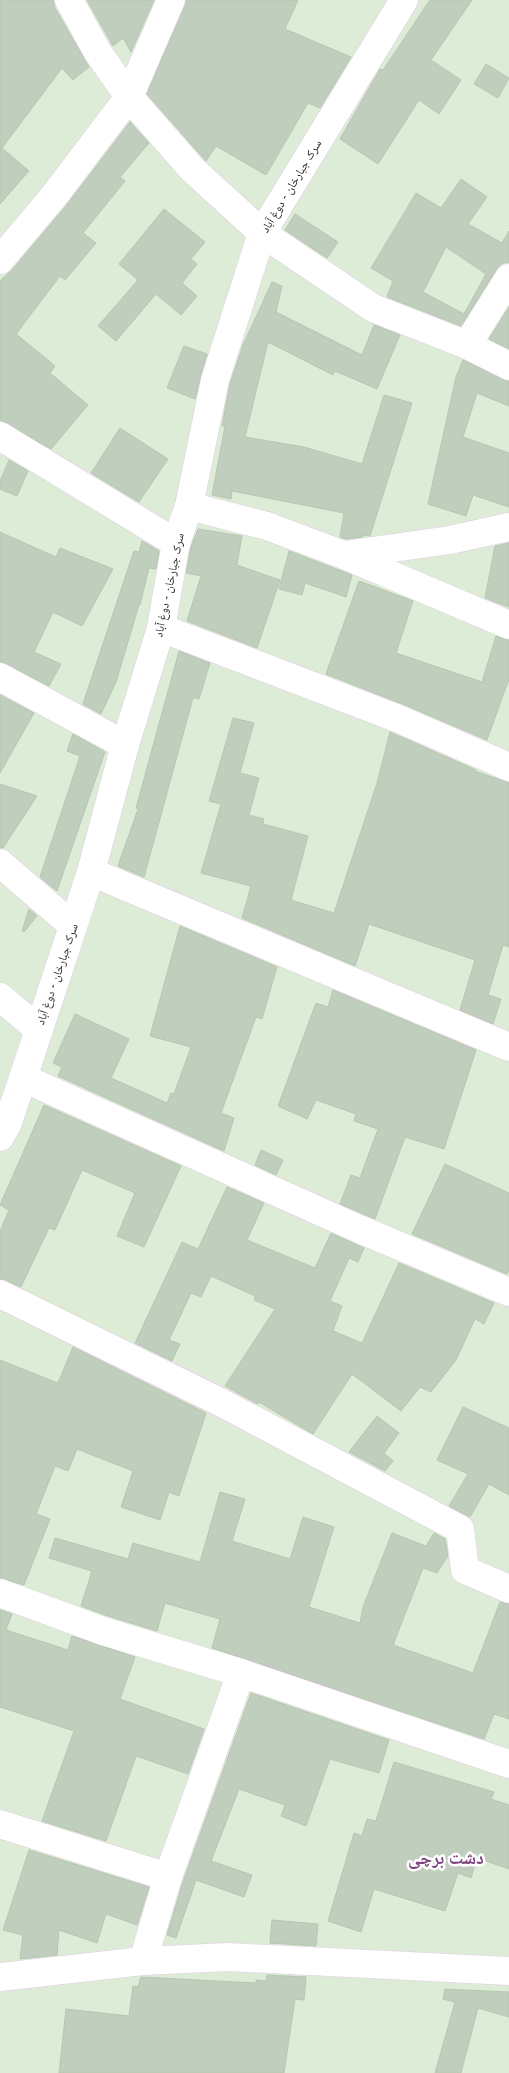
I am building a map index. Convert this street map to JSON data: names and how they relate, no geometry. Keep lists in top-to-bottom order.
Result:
{
  "streets": {
    "street": ["سرک جبارخان - دوغ آباد"]
  },
  "districts": ["دشت برچی"]
}
